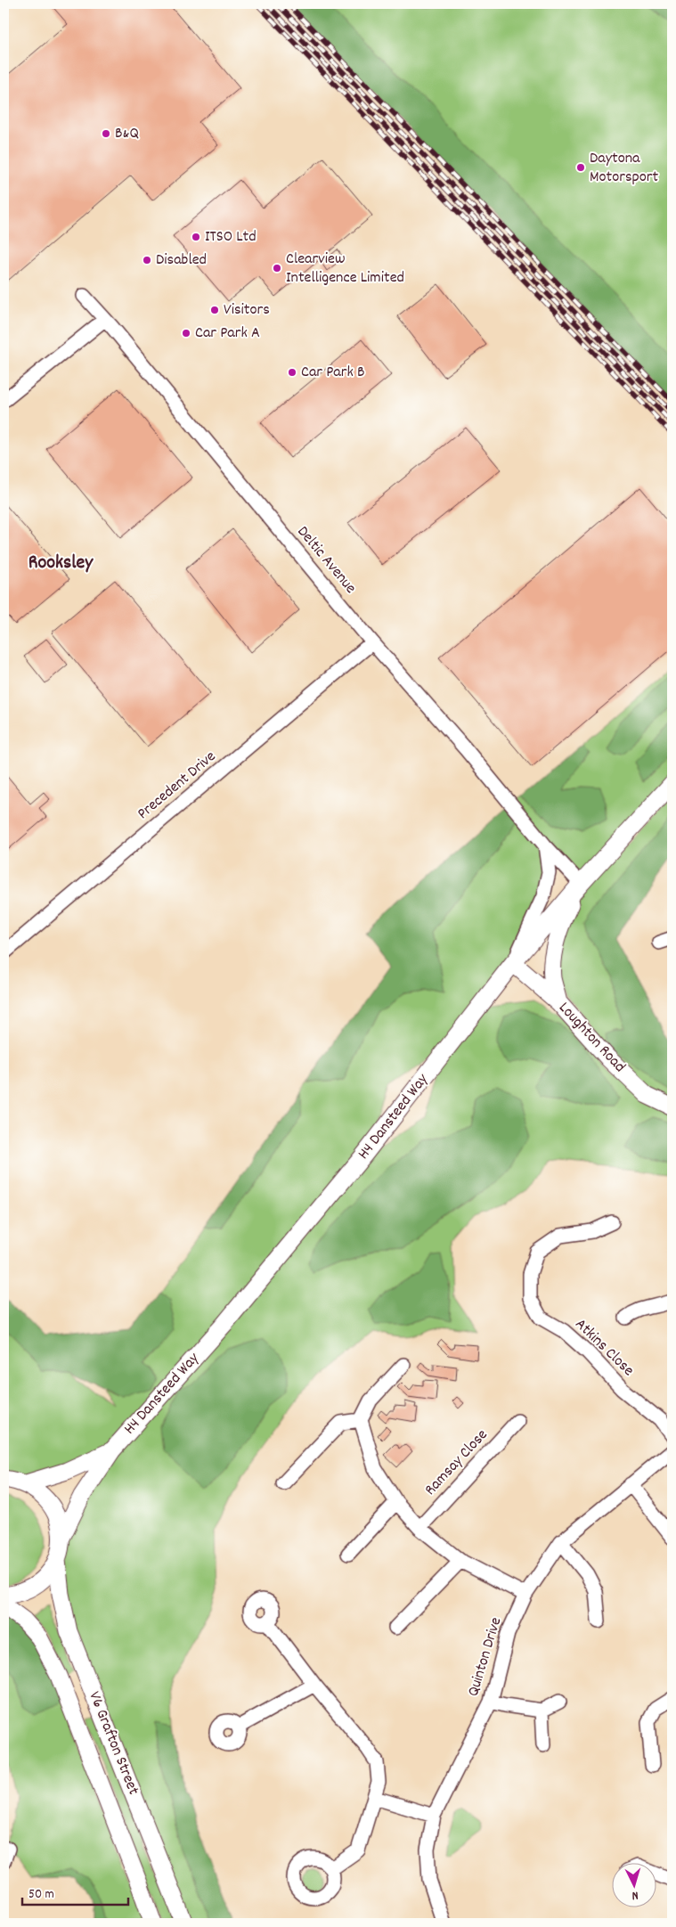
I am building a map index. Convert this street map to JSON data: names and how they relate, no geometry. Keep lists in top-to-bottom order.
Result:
{
  "streets": {
    "street": [
      "Deltic Avenue",
      "Precedent Drive",
      "Loughton Road",
      "H4 Dansteed Way",
      "Atkins Close",
      "Ramsay Close",
      "Quinton Drive",
      "V6 Grafton Street"
    ]
  },
  "crossings": [
    ["Deltic Avenue", "Precedent Drive"],
    ["Deltic Avenue", "H4 Dansteed Way"],
    ["Loughton Road", "H4 Dansteed Way"]
  ],
  "districts": ["Rooksley"],
  "places": [
    "B&Q",
    "Daytona Motorsport",
    "ITSO Ltd",
    "Disabled",
    "Clearview Intelligence Limited",
    "Visitors",
    "Car Park A",
    "Car Park B"
  ],
  "scale_bar": "50 m",
  "north": "bottom"
}
